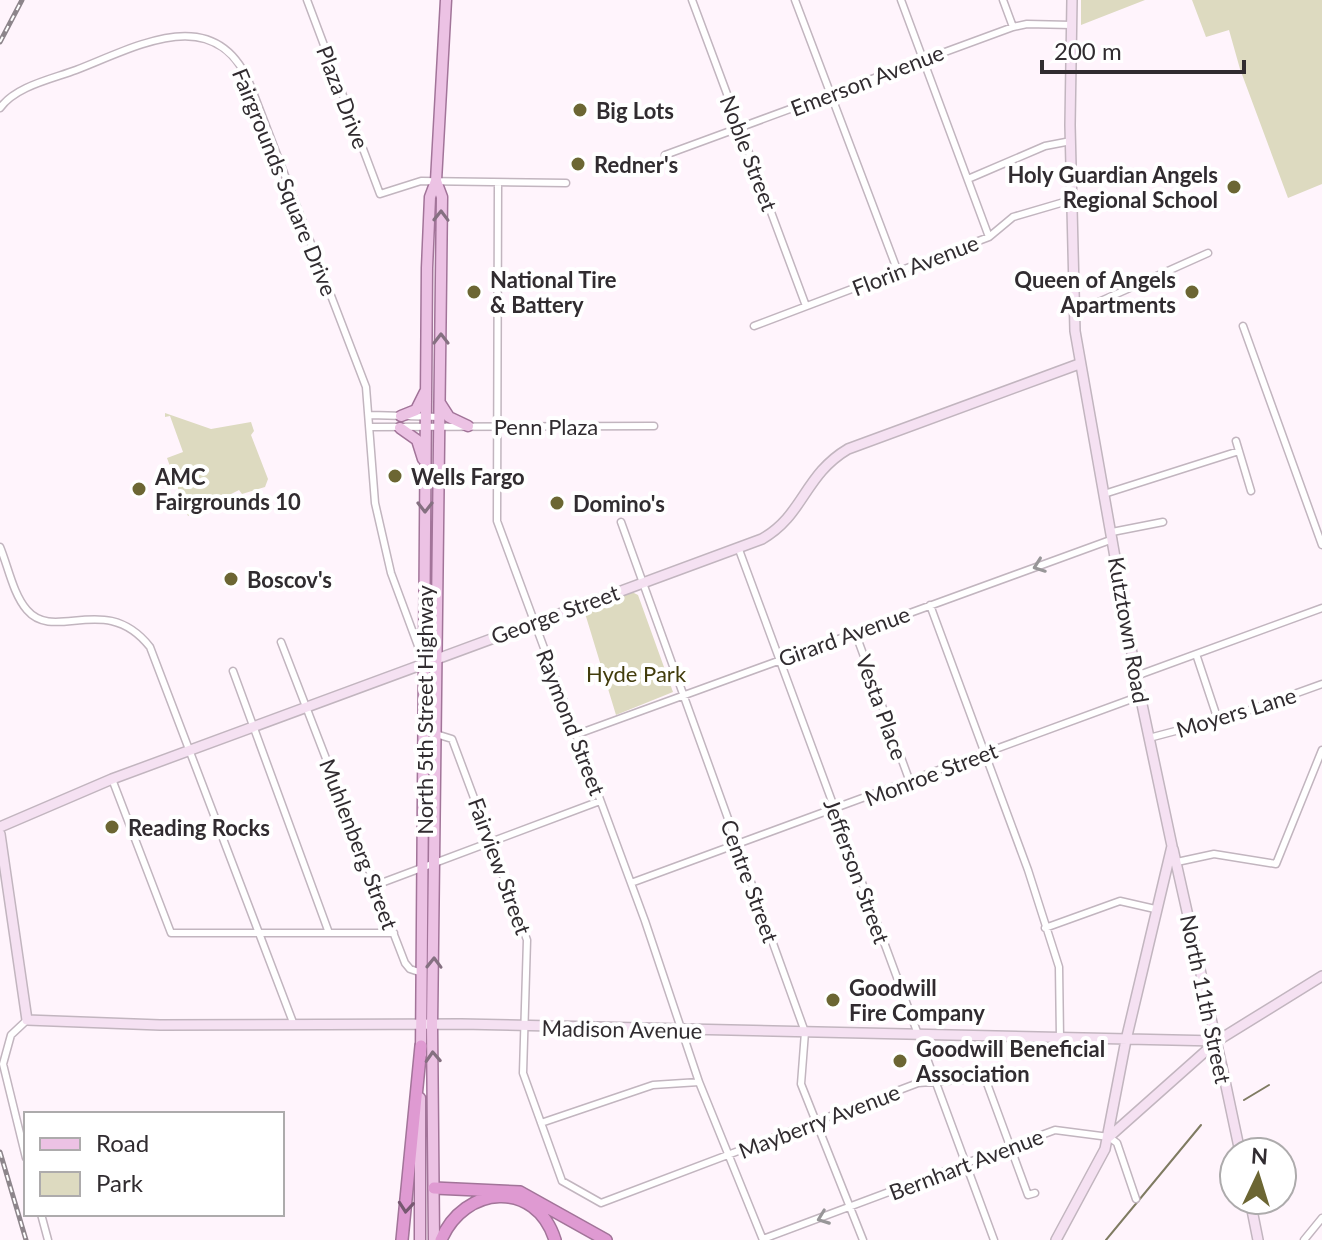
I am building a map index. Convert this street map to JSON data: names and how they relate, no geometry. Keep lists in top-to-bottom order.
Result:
{
  "streets": {
    "main road": ["North 5th Street Highway"],
    "street": [
      "Emerson Avenue",
      "Plaza Drive",
      "Noble Street",
      "Fairgrounds Square Drive",
      "Florin Avenue",
      "Penn Plaza",
      "George Street",
      "Kutztown Road",
      "Girard Avenue",
      "Vesta Place",
      "Moyers Lane",
      "Raymond Street",
      "Monroe Street",
      "Muhlenberg Street",
      "Fairview Street",
      "Jefferson Street",
      "Centre Street",
      "North 11th Street",
      "Madison Avenue",
      "Mayberry Avenue",
      "Bernhart Avenue"
    ]
  },
  "crossings": [
    ["Emerson Avenue", "Noble Street"],
    ["Emerson Avenue", "Kutztown Road"],
    ["Plaza Drive", "North 5th Street Highway"],
    ["Noble Street", "Florin Avenue"],
    ["Fairgrounds Square Drive", "George Street"],
    ["Fairgrounds Square Drive", "North 5th Street Highway"],
    ["Florin Avenue", "Kutztown Road"],
    ["Penn Plaza", "North 5th Street Highway"],
    ["Penn Plaza", "Raymond Street"],
    ["George Street", "Kutztown Road"],
    ["George Street", "North 5th Street Highway"],
    ["George Street", "Raymond Street"],
    ["George Street", "Muhlenberg Street"],
    ["George Street", "Jefferson Street"],
    ["George Street", "Centre Street"],
    ["Kutztown Road", "Girard Avenue"],
    ["Kutztown Road", "Moyers Lane"],
    ["Kutztown Road", "Monroe Street"],
    ["Kutztown Road", "North 11th Street"],
    ["Kutztown Road", "Madison Avenue"],
    ["Kutztown Road", "Bernhart Avenue"],
    ["Girard Avenue", "Vesta Place"],
    ["Girard Avenue", "Raymond Street"],
    ["Girard Avenue", "Jefferson Street"],
    ["Girard Avenue", "Centre Street"],
    ["Vesta Place", "Monroe Street"],
    ["North 5th Street Highway", "Muhlenberg Street"],
    ["North 5th Street Highway", "Fairview Street"],
    ["North 5th Street Highway", "Madison Avenue"],
    ["Raymond Street", "Monroe Street"],
    ["Raymond Street", "Madison Avenue"],
    ["Raymond Street", "Mayberry Avenue"],
    ["Raymond Street", "Bernhart Avenue"],
    ["Monroe Street", "Jefferson Street"],
    ["Monroe Street", "Centre Street"],
    ["Fairview Street", "Madison Avenue"],
    ["Fairview Street", "Mayberry Avenue"],
    ["Jefferson Street", "Madison Avenue"],
    ["Jefferson Street", "Mayberry Avenue"],
    ["Jefferson Street", "Bernhart Avenue"],
    ["Centre Street", "Madison Avenue"],
    ["Centre Street", "Mayberry Avenue"],
    ["Centre Street", "Bernhart Avenue"],
    ["Mayberry Avenue", "Bernhart Avenue"]
  ],
  "parks": ["Hyde Park"],
  "places": [
    "Big Lots",
    "Redner's",
    "Holy Guardian Angels Regional School",
    "National Tire & Battery",
    "Queen of Angels Apartments",
    "Wells Fargo",
    "AMC Fairgrounds 10",
    "Domino's",
    "Boscov's",
    "Reading Rocks",
    "Goodwill Fire Company",
    "Goodwill Beneficial Association"
  ],
  "legend": ["Road", "Park"],
  "scale_bar": "200 m",
  "north": "top"
}
